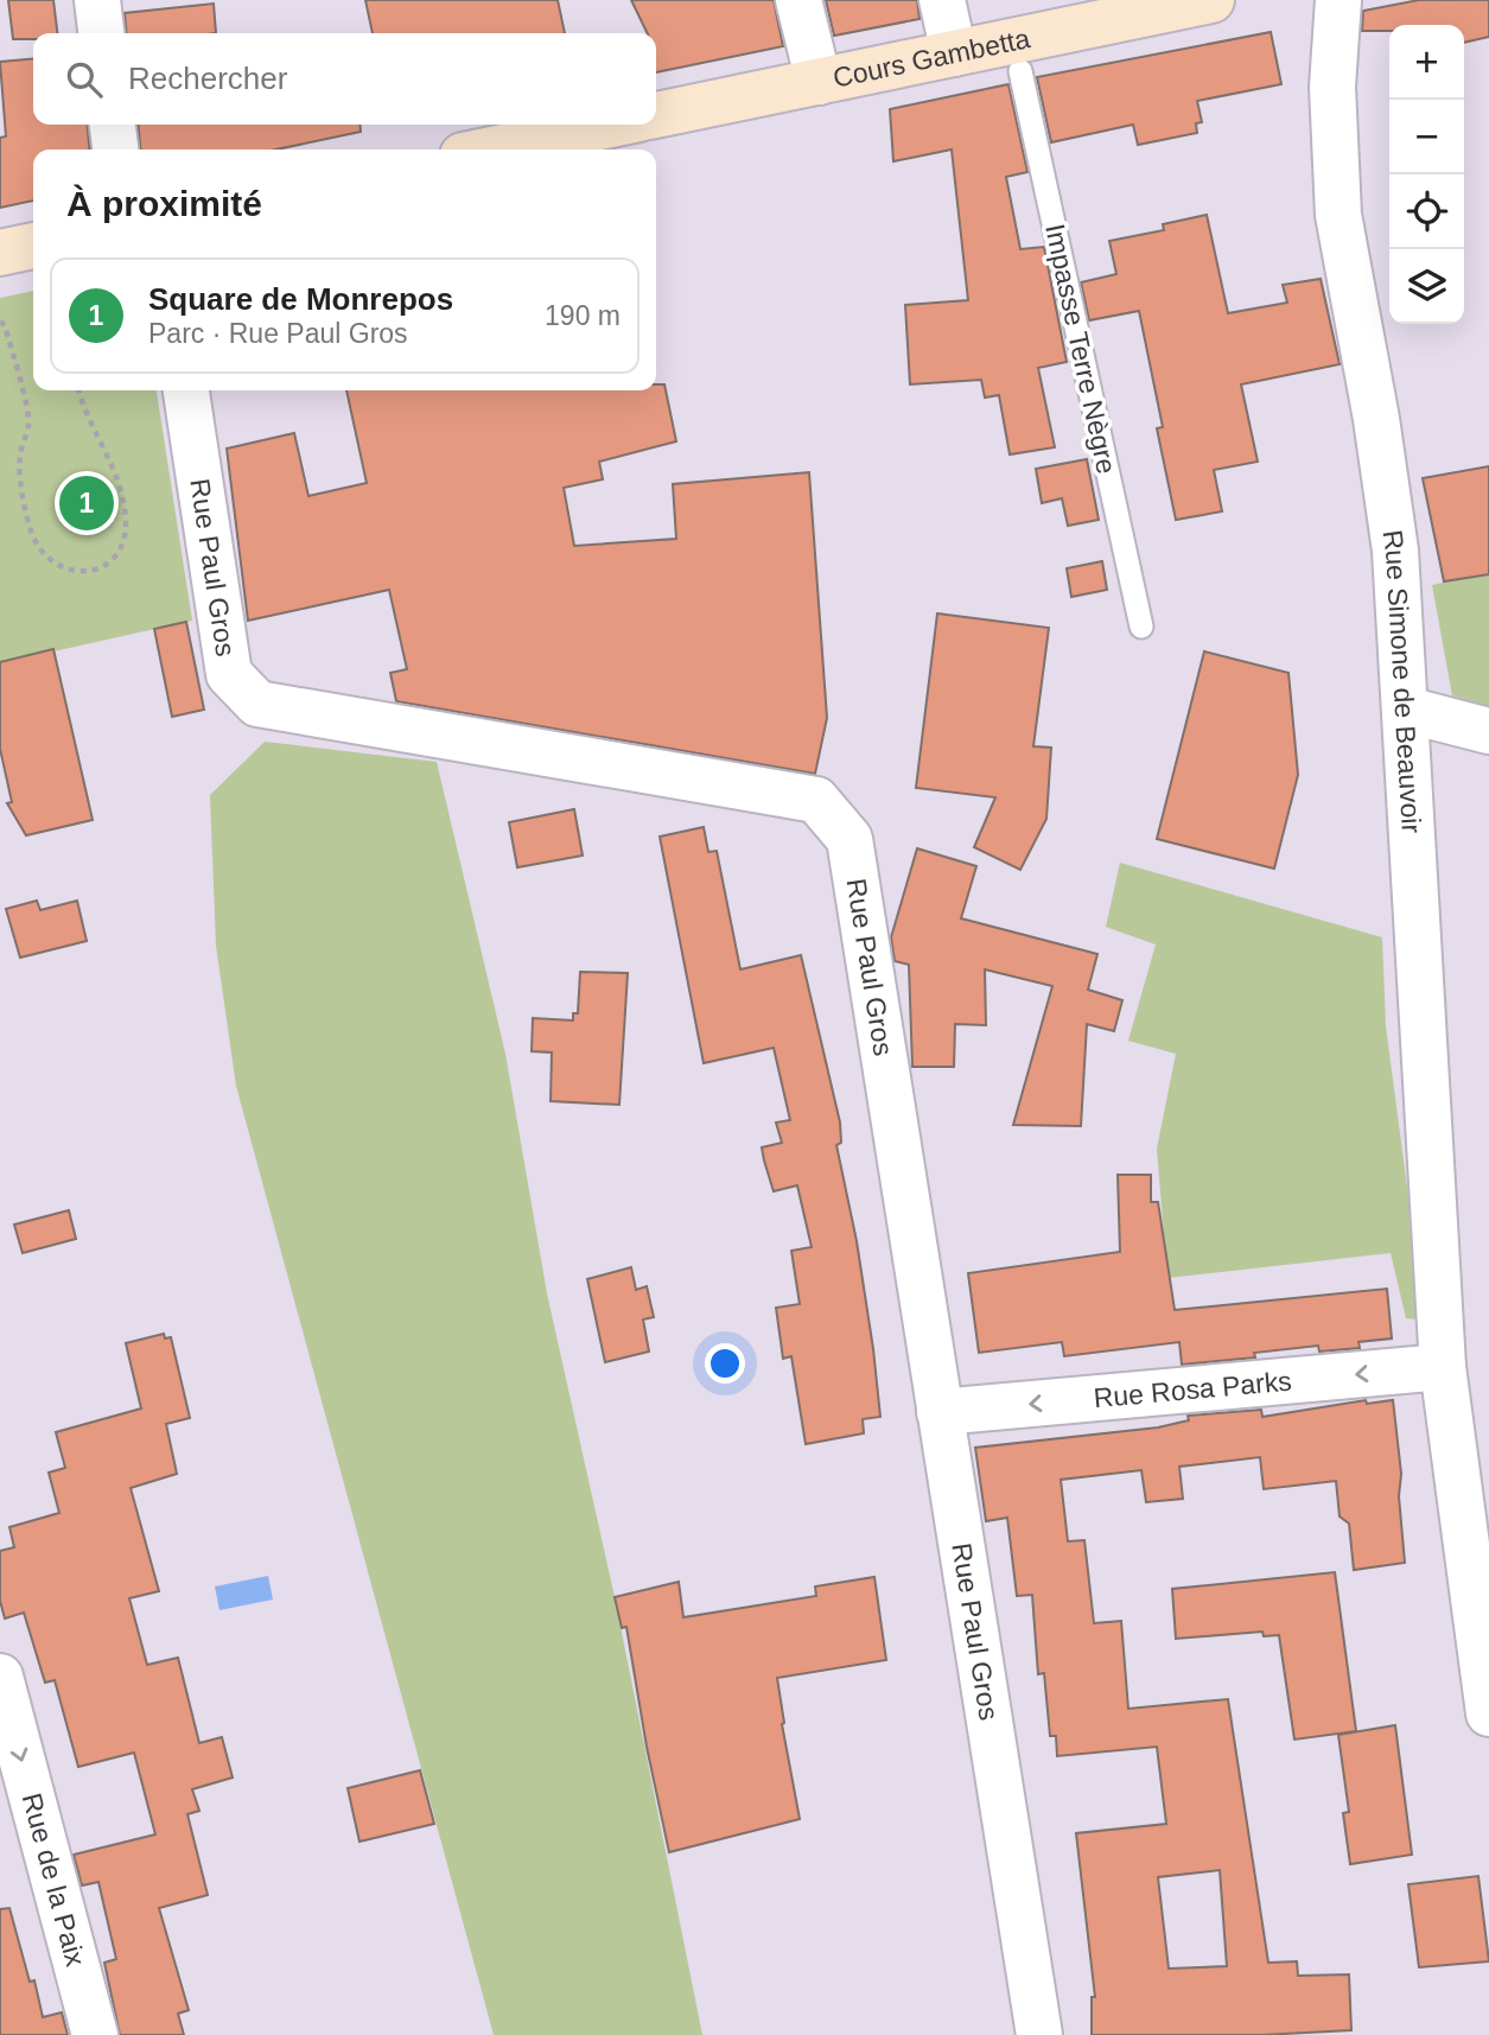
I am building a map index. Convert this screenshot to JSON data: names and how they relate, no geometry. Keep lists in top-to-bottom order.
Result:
{
  "streets": {
    "street": [
      "Cours Gambetta",
      "Rue Paul Gros",
      "Rue Simone de Beauvoir",
      "Rue Rosa Parks",
      "Rue de la Paix"
    ],
    "lane": ["Impasse Terre Nègre"]
  },
  "crossings": [
    ["Rue Paul Gros", "Rue Rosa Parks"],
    ["Rue Simone de Beauvoir", "Rue Rosa Parks"]
  ],
  "one_way": ["Rue Rosa Parks", "Rue de la Paix"],
  "page": {
    "map_buttons": ["+", "−"],
    "search": "Rechercher",
    "heading": "À proximité",
    "list": [
      {
        "mark": "1",
        "name": "Square de Monrepos",
        "note": "Parc · Rue Paul Gros",
        "value": "190 m"
      }
    ],
    "pins": "1"
  }
}
